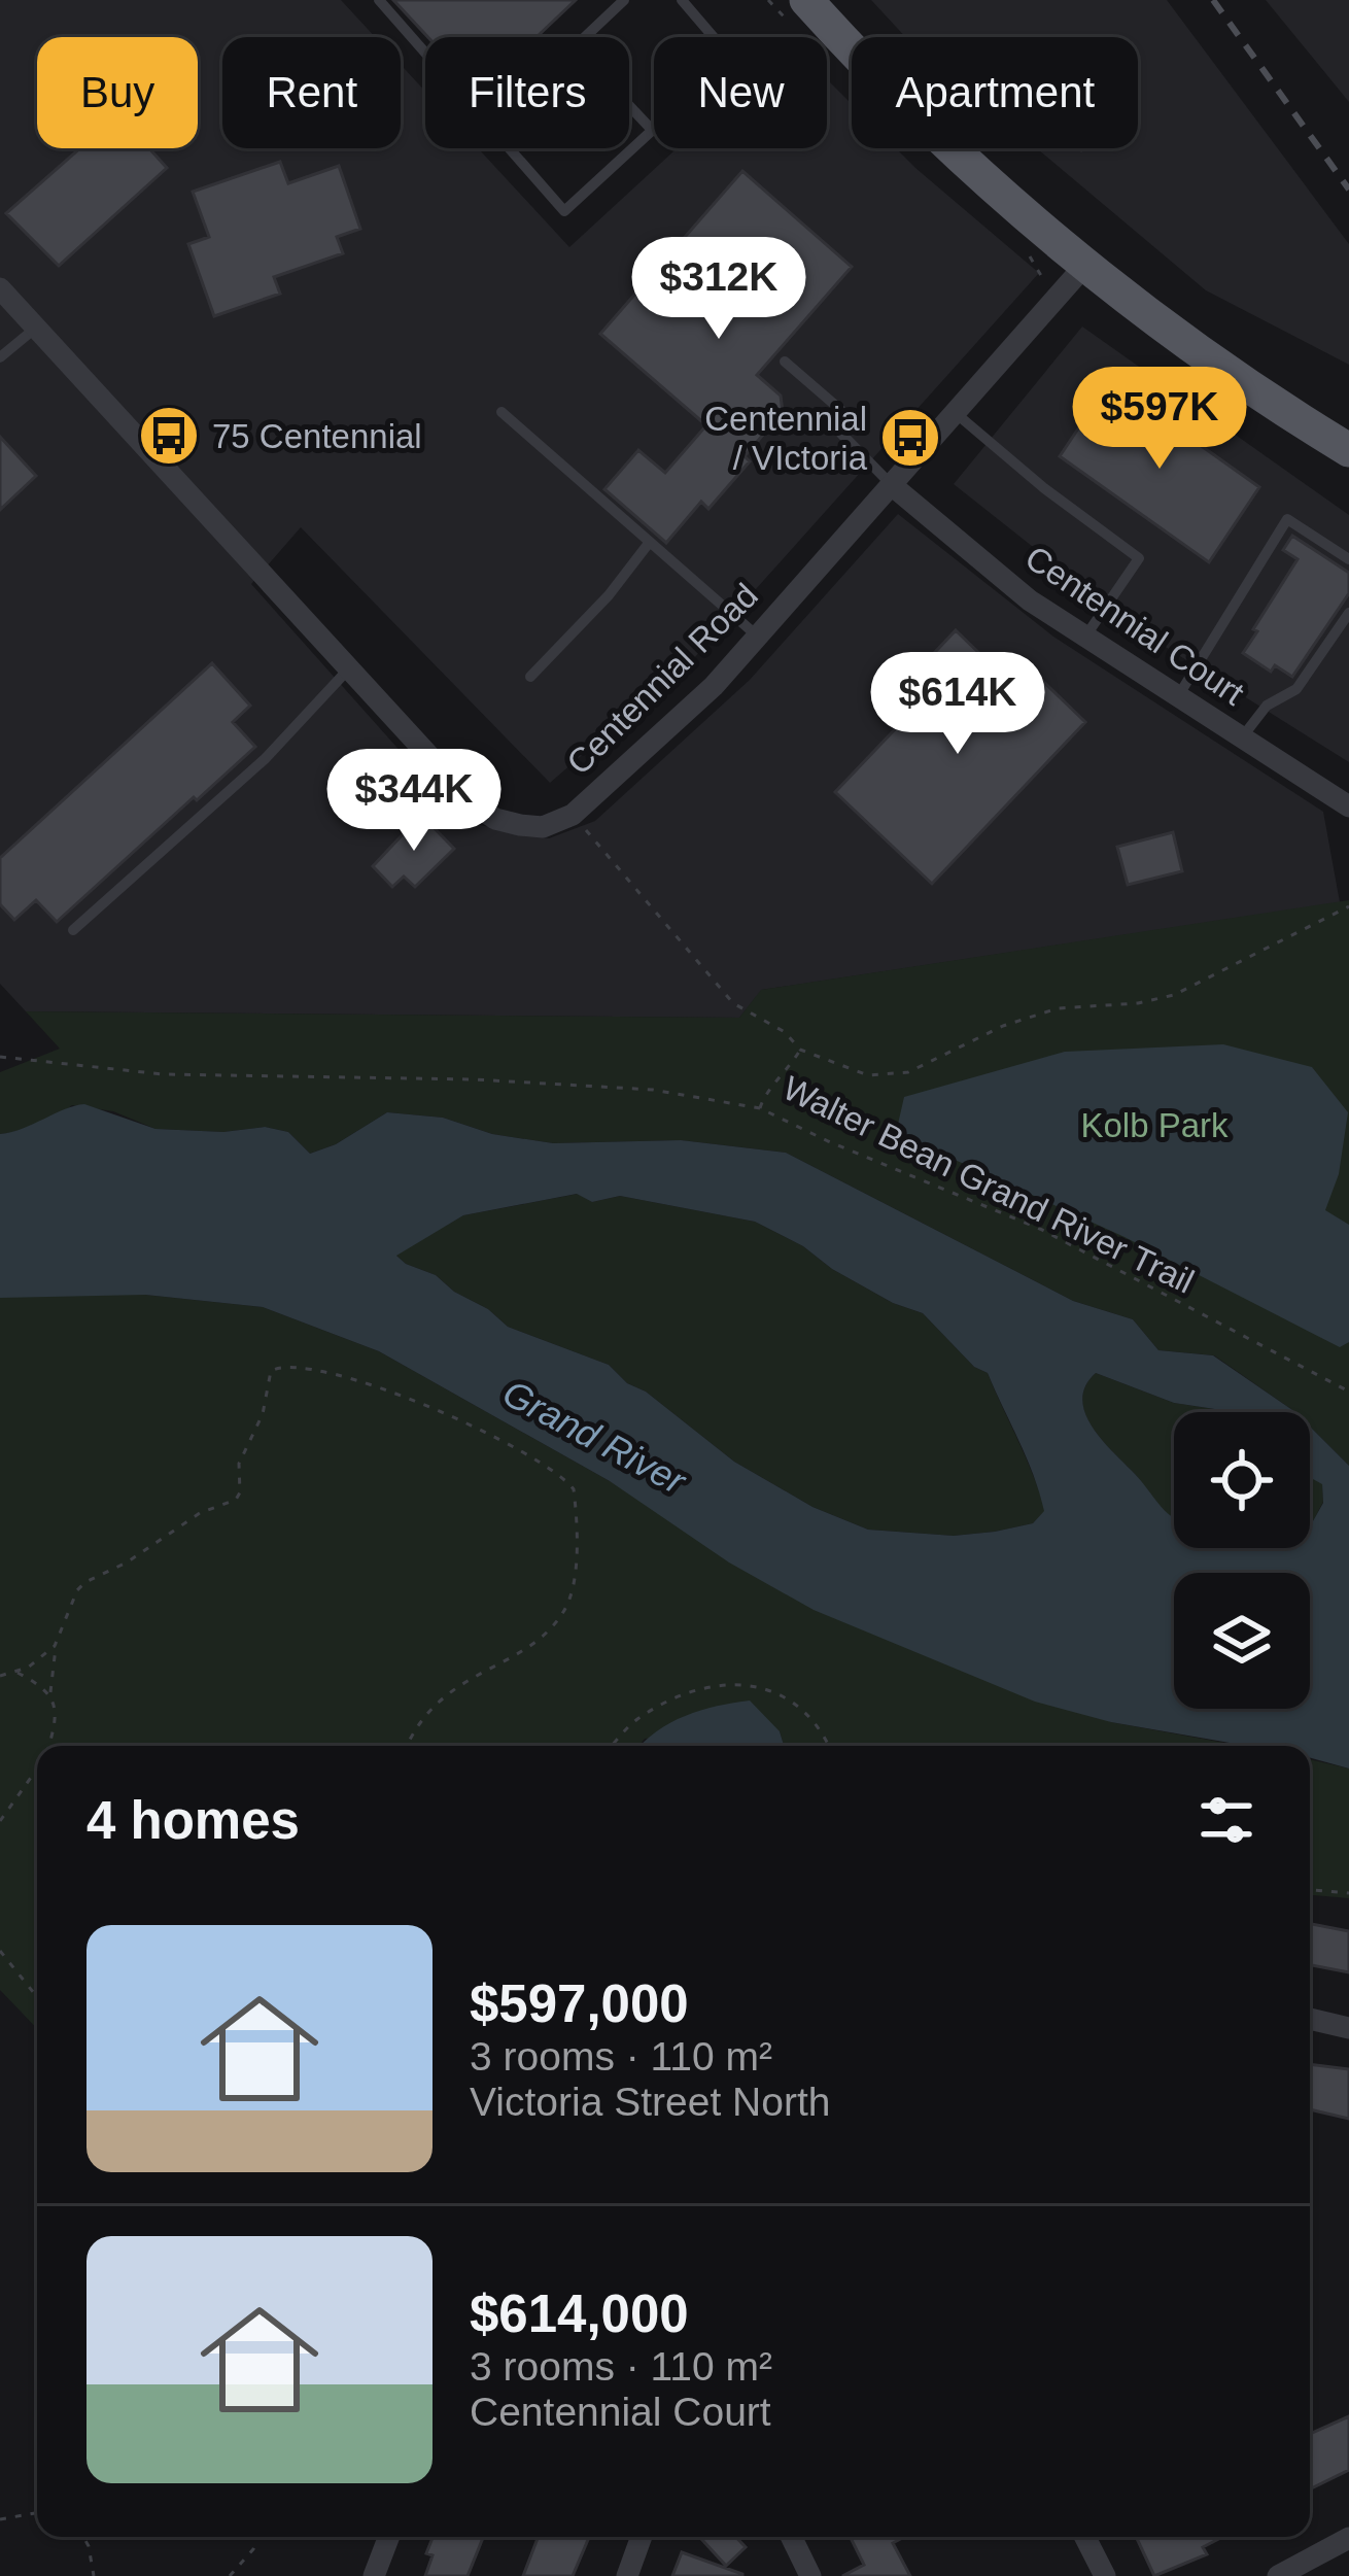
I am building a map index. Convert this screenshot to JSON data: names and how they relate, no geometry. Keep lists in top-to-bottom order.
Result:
{
  "streets": {
    "street": ["Centennial Court", "Centennial Road"],
    "path": ["Walter Bean Grand River Trail"]
  },
  "crossings": [
    ["Centennial Court", "Centennial Road"],
    ["Centennial Road", "Walter Bean Grand River Trail"]
  ],
  "water": ["Grand River"],
  "parks": ["Kolb Park"],
  "places": {
    "bus stop": ["75 Centennial", "Centennial / VIctoria"]
  },
  "page": {
    "chip": [
      "Buy",
      "Rent",
      "Filters",
      "New",
      "Apartment"
    ],
    "price": [
      "$312K",
      "$597K",
      "$614K",
      "$344K"
    ],
    "heading": "4 homes",
    "list": [
      {
        "name": "$597,000",
        "note": "3 rooms · 110 m² · Victoria Street North"
      },
      {
        "name": "$614,000",
        "note": "3 rooms · 110 m² · Centennial Court"
      }
    ]
  }
}
